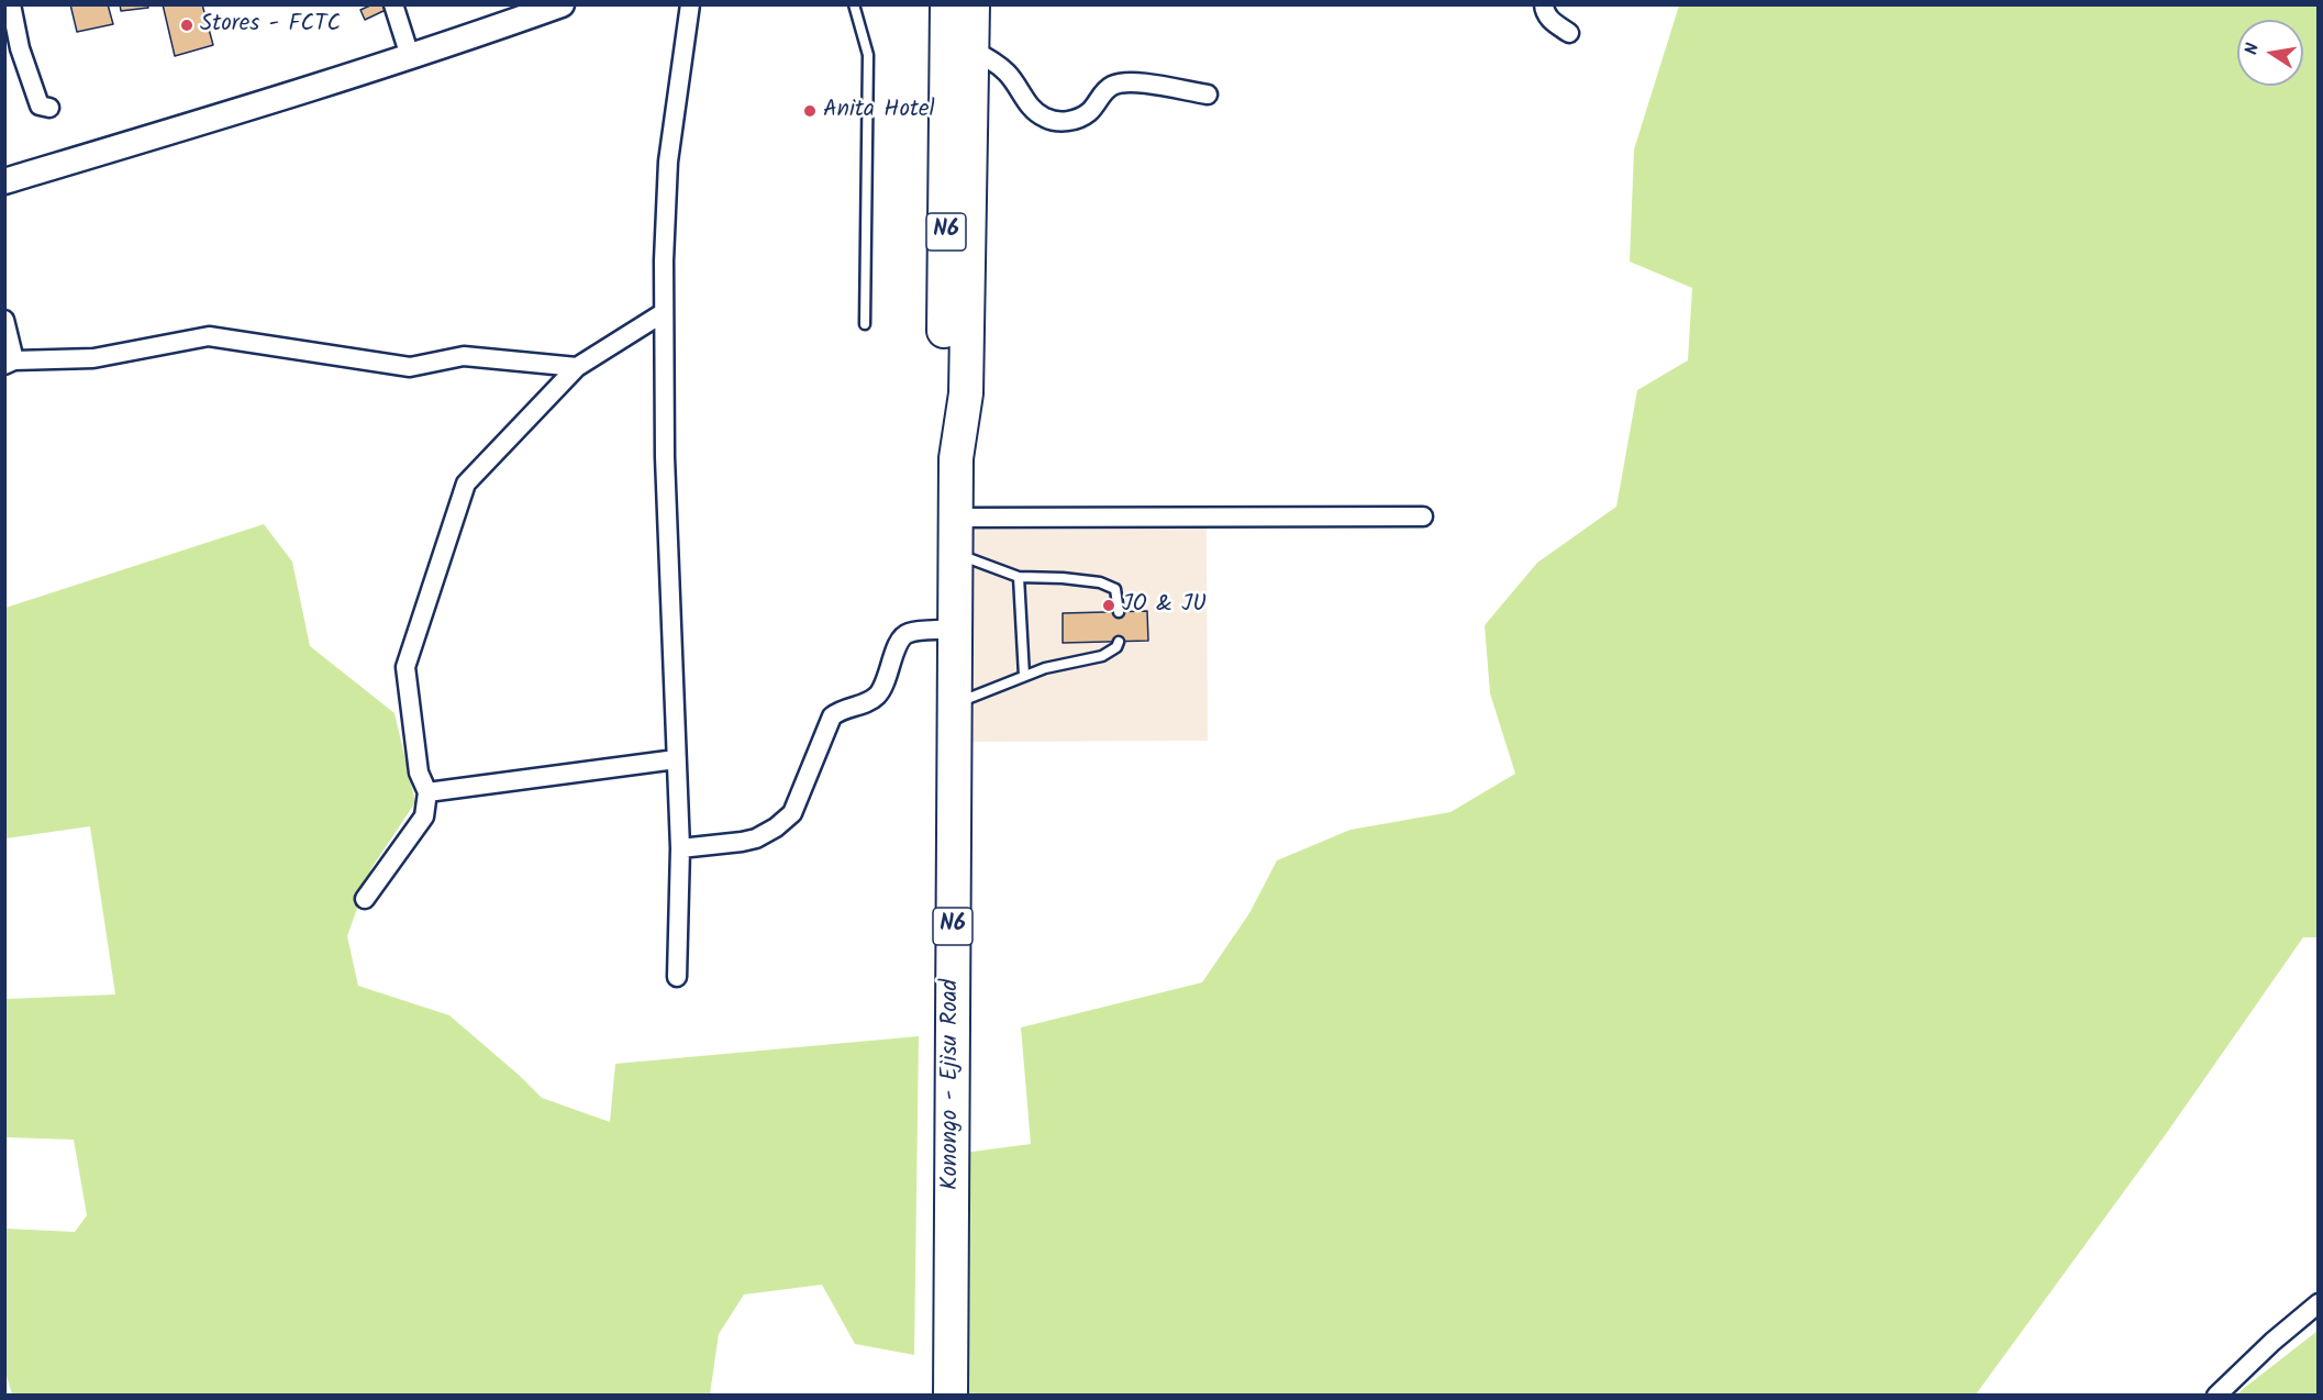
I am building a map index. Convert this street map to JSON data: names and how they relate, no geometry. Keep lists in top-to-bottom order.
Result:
{
  "streets": {
    "highway": ["N6", "Konongo - Ejisu Road"]
  },
  "places": ["Stores - FCTC", "Anita Hotel", "JO & JU"],
  "north": "left"
}
